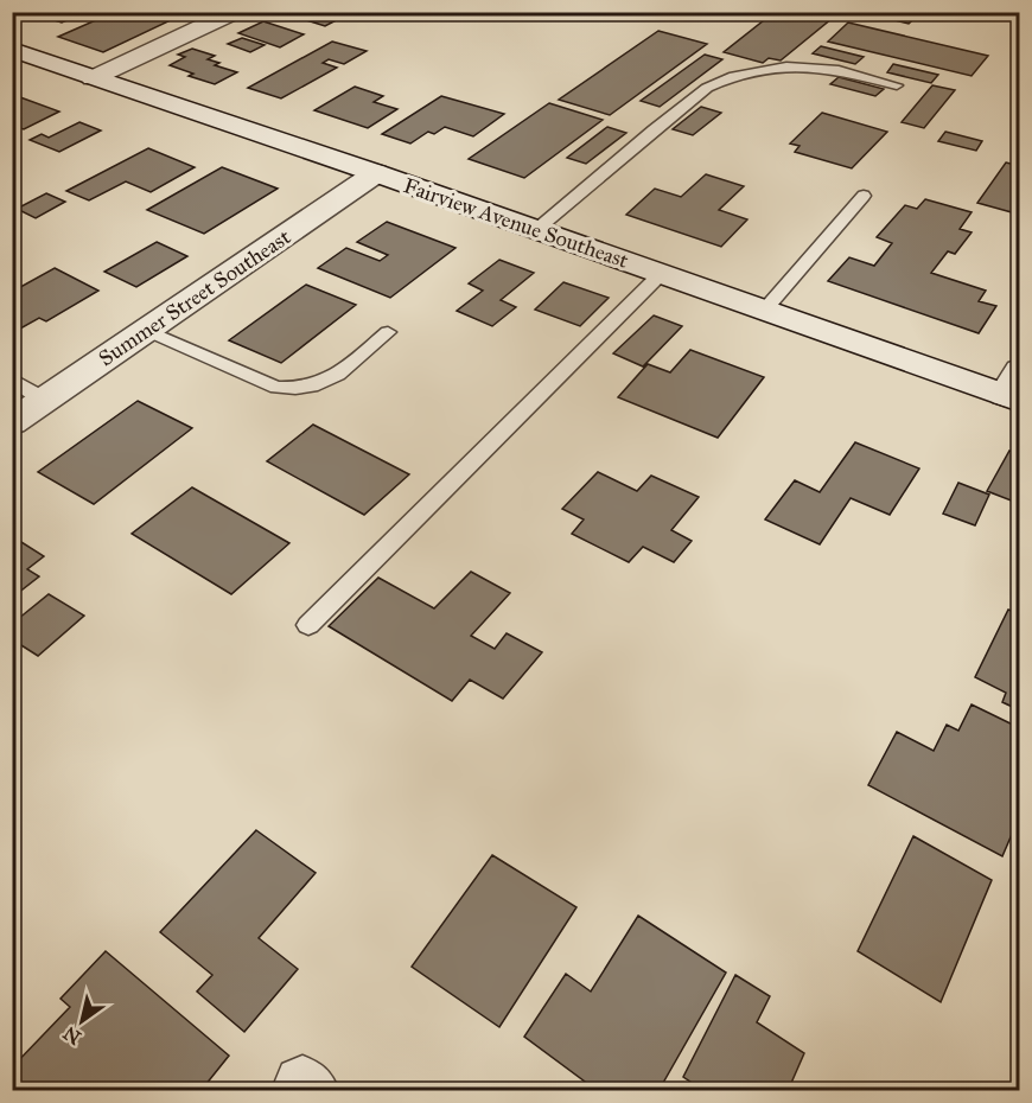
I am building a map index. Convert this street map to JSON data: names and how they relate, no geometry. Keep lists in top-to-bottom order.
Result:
{
  "streets": {
    "main road": ["Fairview Avenue Southeast", "Summer Street Southeast"]
  },
  "crossings": [
    ["Fairview Avenue Southeast", "Summer Street Southeast"]
  ],
  "north": "bottom left"
}
